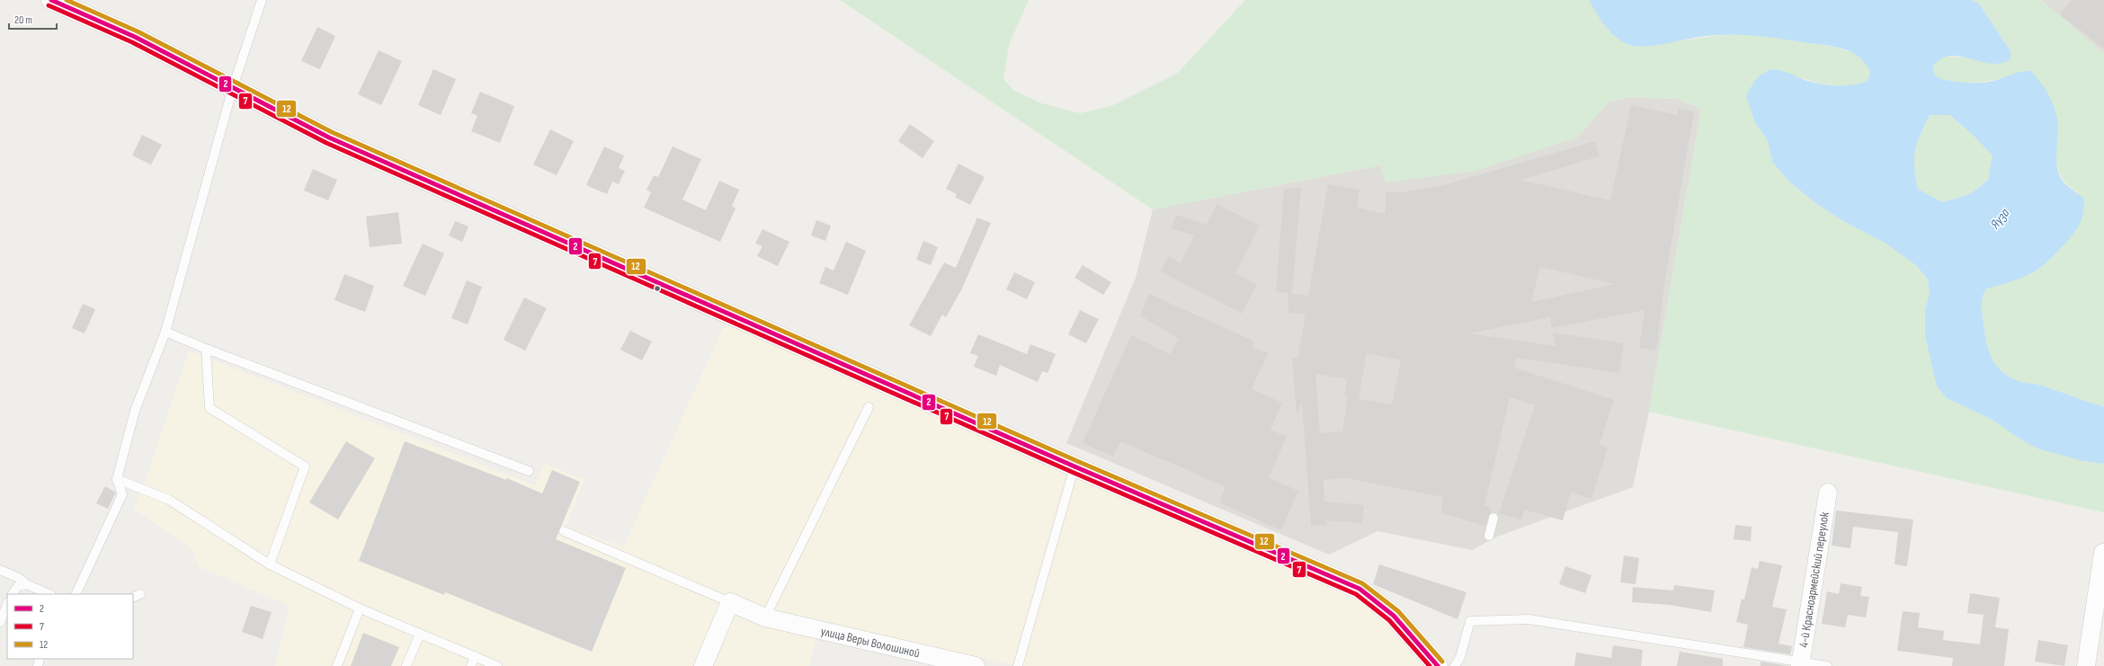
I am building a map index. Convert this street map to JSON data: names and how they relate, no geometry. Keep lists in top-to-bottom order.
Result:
{
  "streets": {
    "street": ["4-й Красноармейский переулок", "улица Веры Волошиной"]
  },
  "water": ["Яуза"],
  "lines": ["transit line 2", "transit line 12", "transit line 7"],
  "legend": ["2", "7", "12"],
  "scale_bar": "20 m"
}
